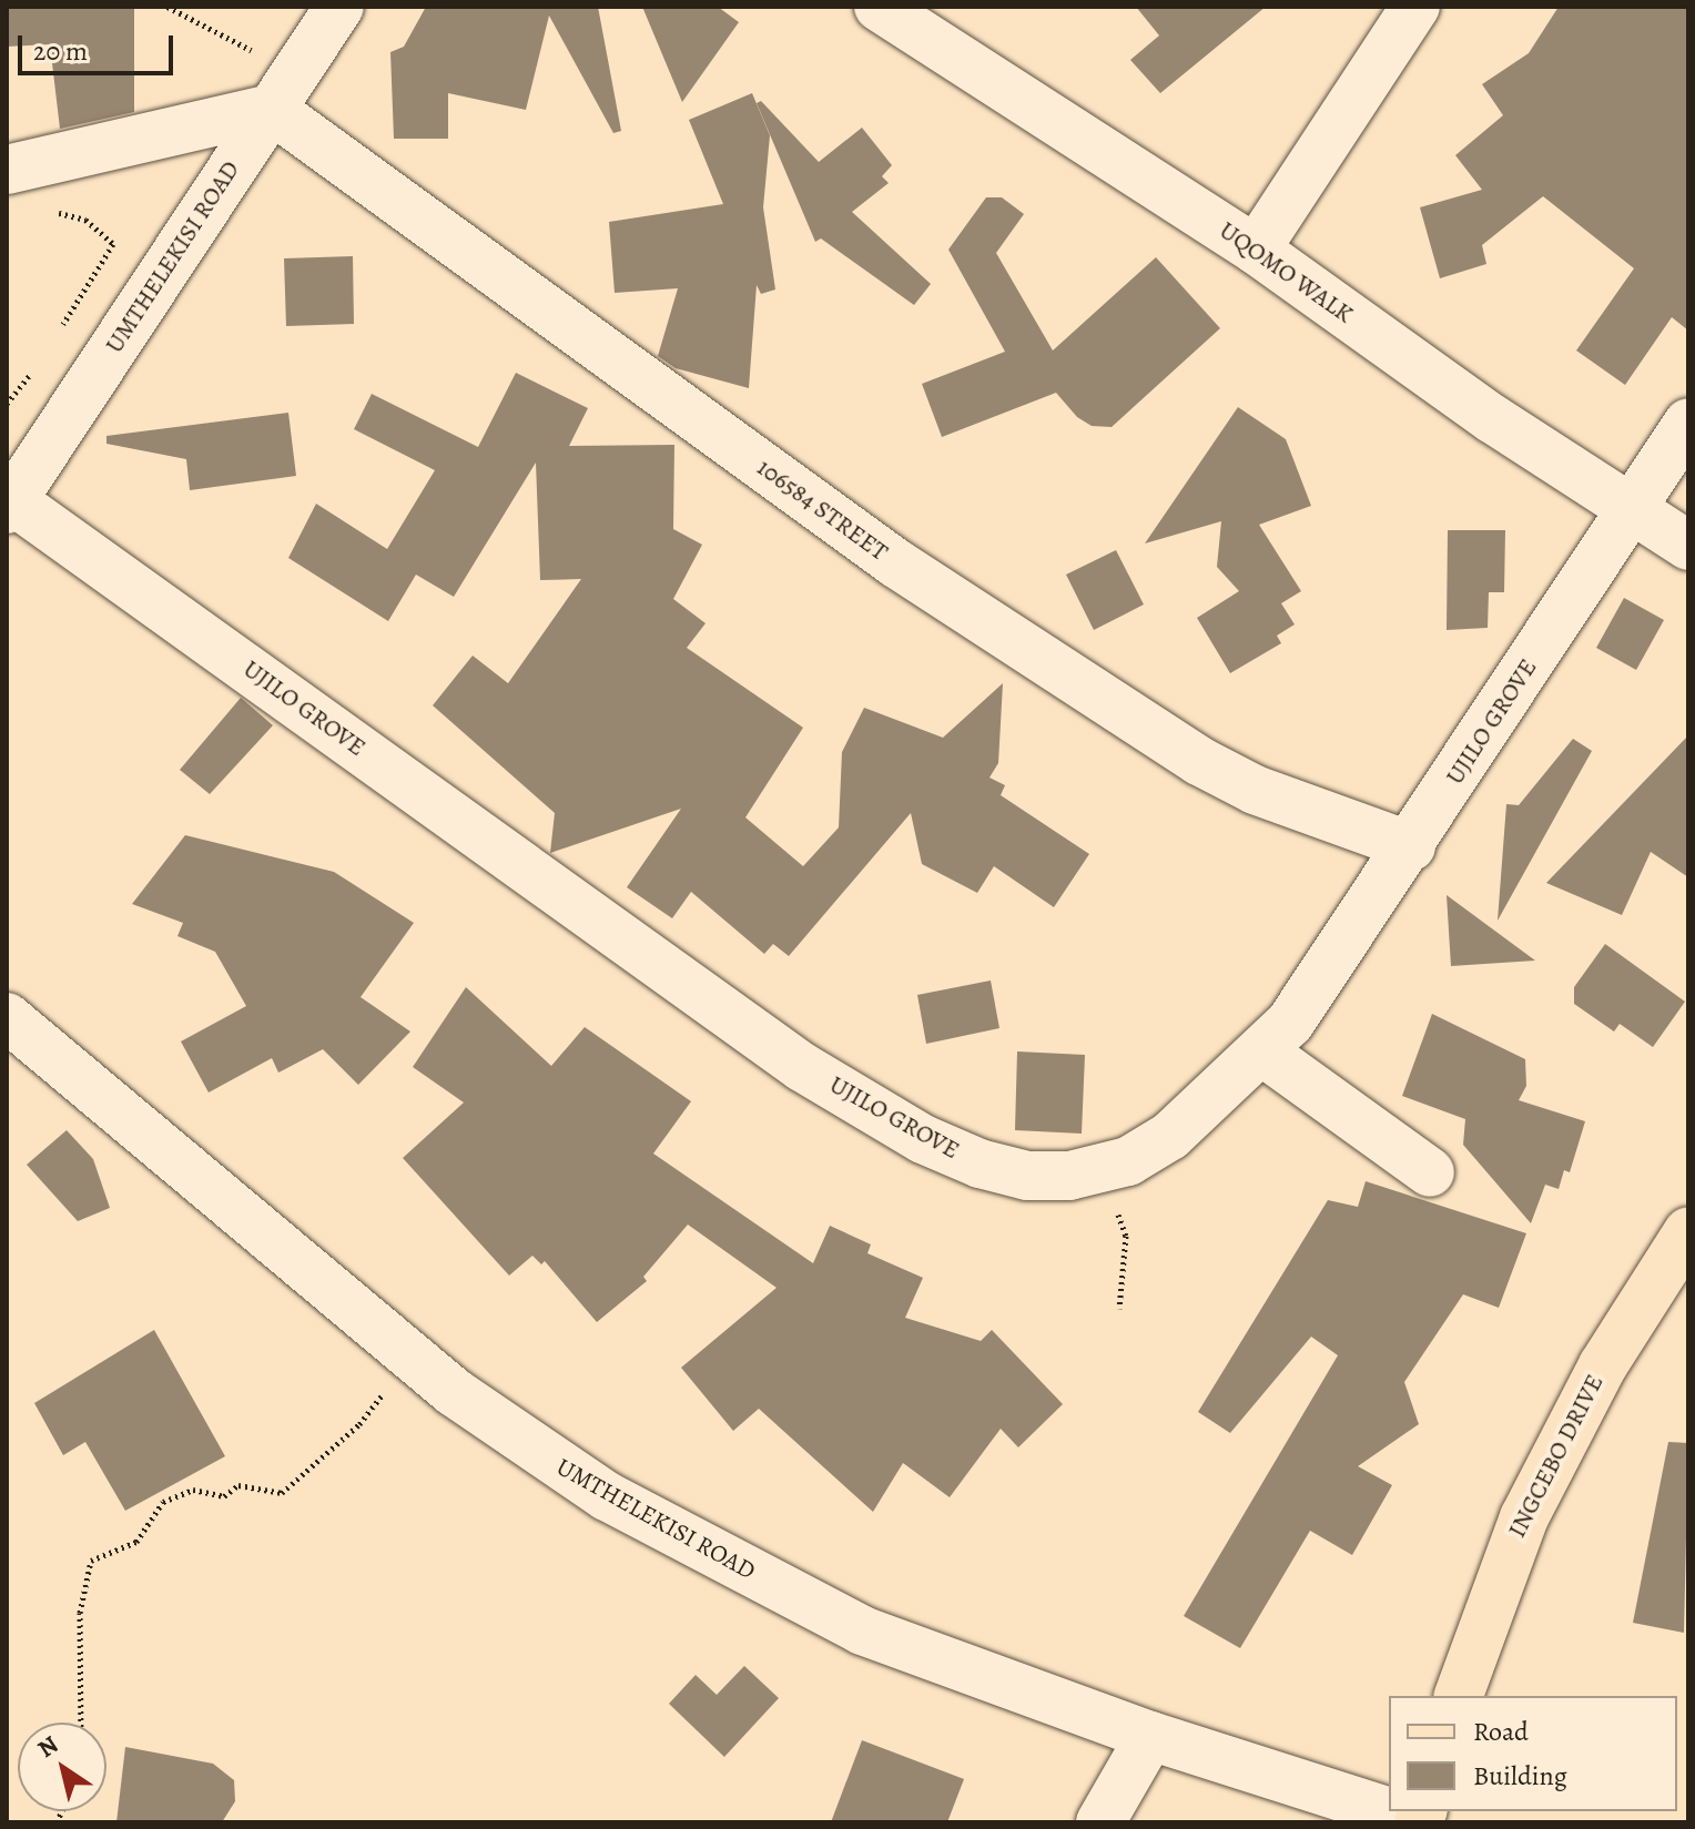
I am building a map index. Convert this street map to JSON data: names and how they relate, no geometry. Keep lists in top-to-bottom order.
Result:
{
  "streets": {
    "main road": ["INGCEBO DRIVE"],
    "street": [
      "UMTHELEKISI ROAD",
      "UQOMO WALK",
      "106584 STREET",
      "UJILO GROVE"
    ]
  },
  "crossings": [
    ["UMTHELEKISI ROAD", "106584 STREET"],
    ["UMTHELEKISI ROAD", "UJILO GROVE"],
    ["UQOMO WALK", "UJILO GROVE"],
    ["106584 STREET", "UJILO GROVE"]
  ],
  "legend": ["Road", "Building"],
  "scale_bar": "20 m",
  "north": "top left"
}
